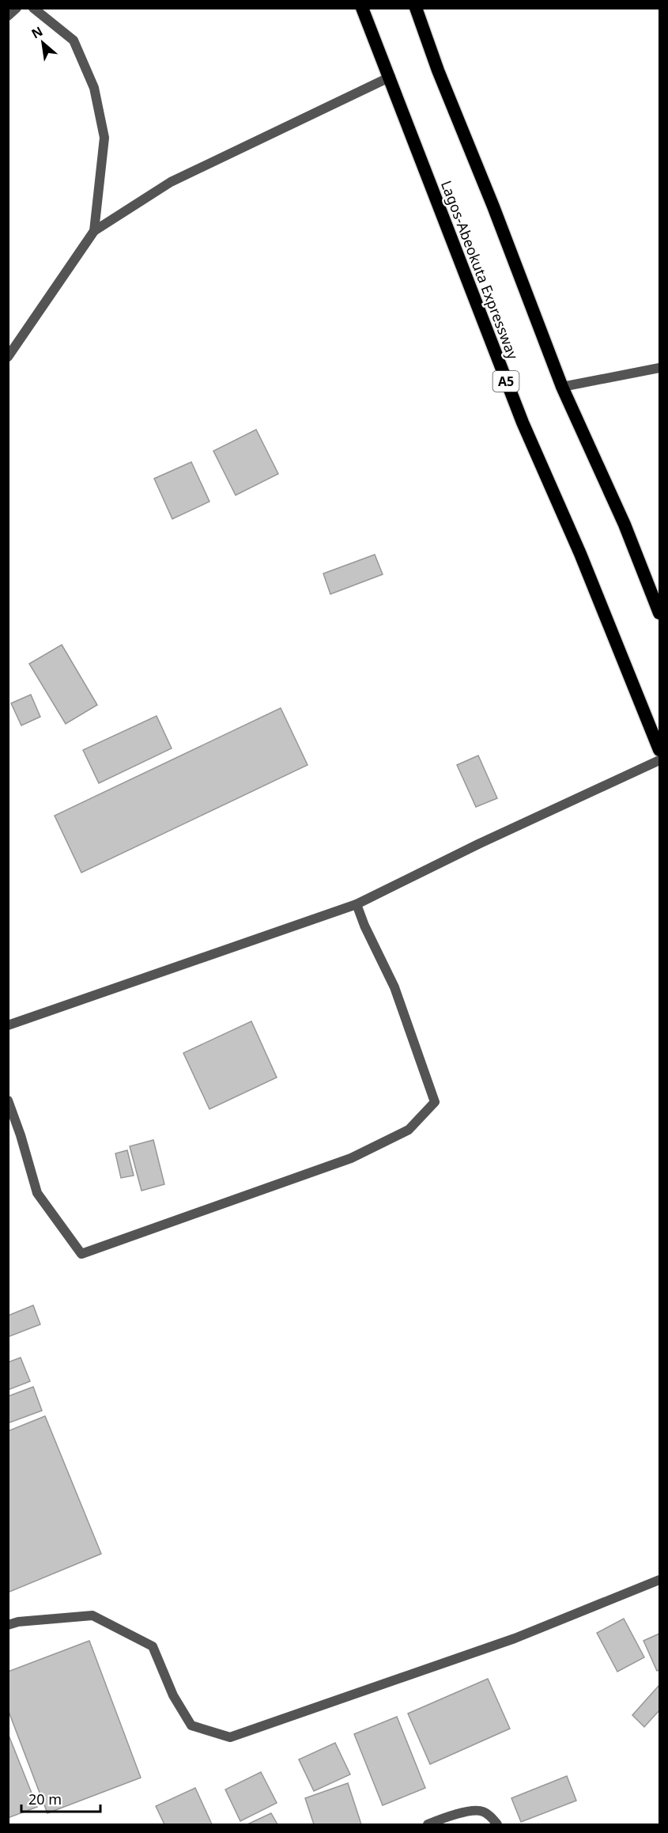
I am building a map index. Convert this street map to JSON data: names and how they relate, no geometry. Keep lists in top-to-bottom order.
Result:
{
  "streets": {
    "highway": ["Lagos-Abeokuta Expressway", "A5"]
  },
  "scale_bar": "20 m",
  "north": "top left"
}
